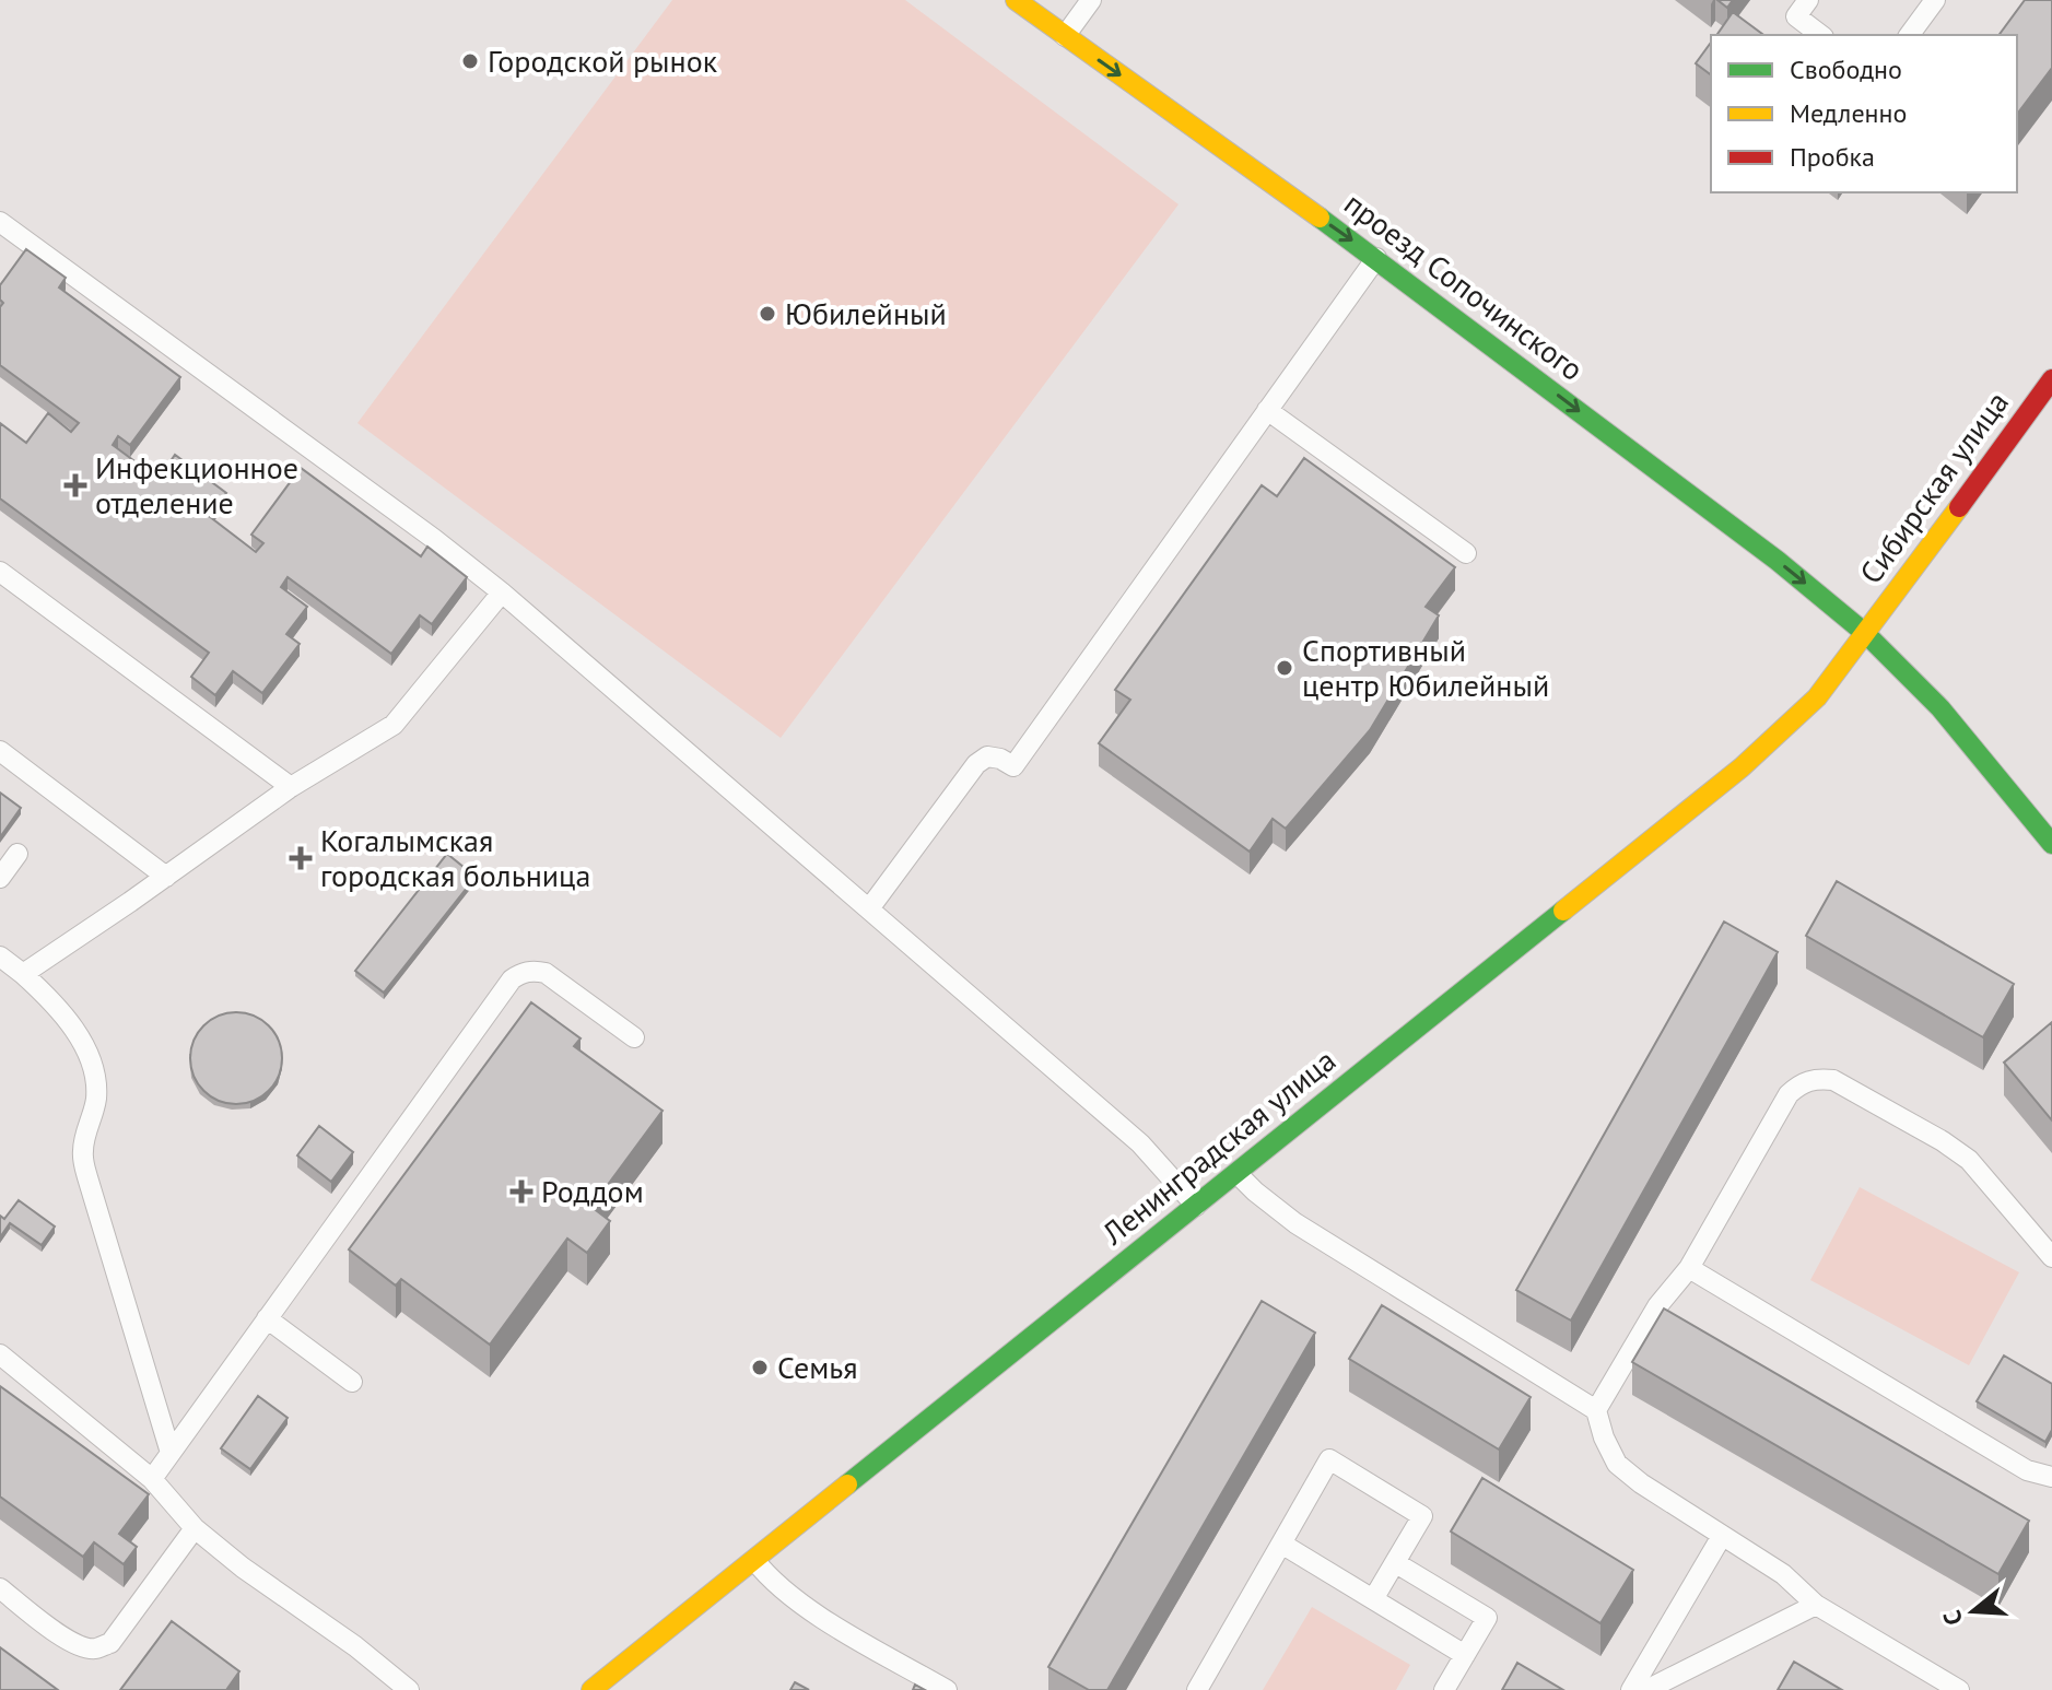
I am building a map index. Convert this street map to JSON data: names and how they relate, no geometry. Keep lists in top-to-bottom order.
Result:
{
  "streets": {
    "street": ["проезд Сопочинского", "Сибирская улица", "Ленинградская улица"]
  },
  "crossings": [
    ["проезд Сопочинского", "Сибирская улица"],
    ["проезд Сопочинского", "Ленинградская улица"],
    ["Сибирская улица", "Ленинградская улица"]
  ],
  "one_way": ["проезд Сопочинского"],
  "places": {
    "other": [
      "Городской рынок",
      "Юбилейный",
      "Спортивный центр Юбилейный",
      "Семья"
    ],
    "health": ["Инфекционное отделение", "Когалымская городская больница", "Роддом"]
  },
  "legend": ["Свободно", "Медленно", "Пробка"],
  "north": "left"
}
